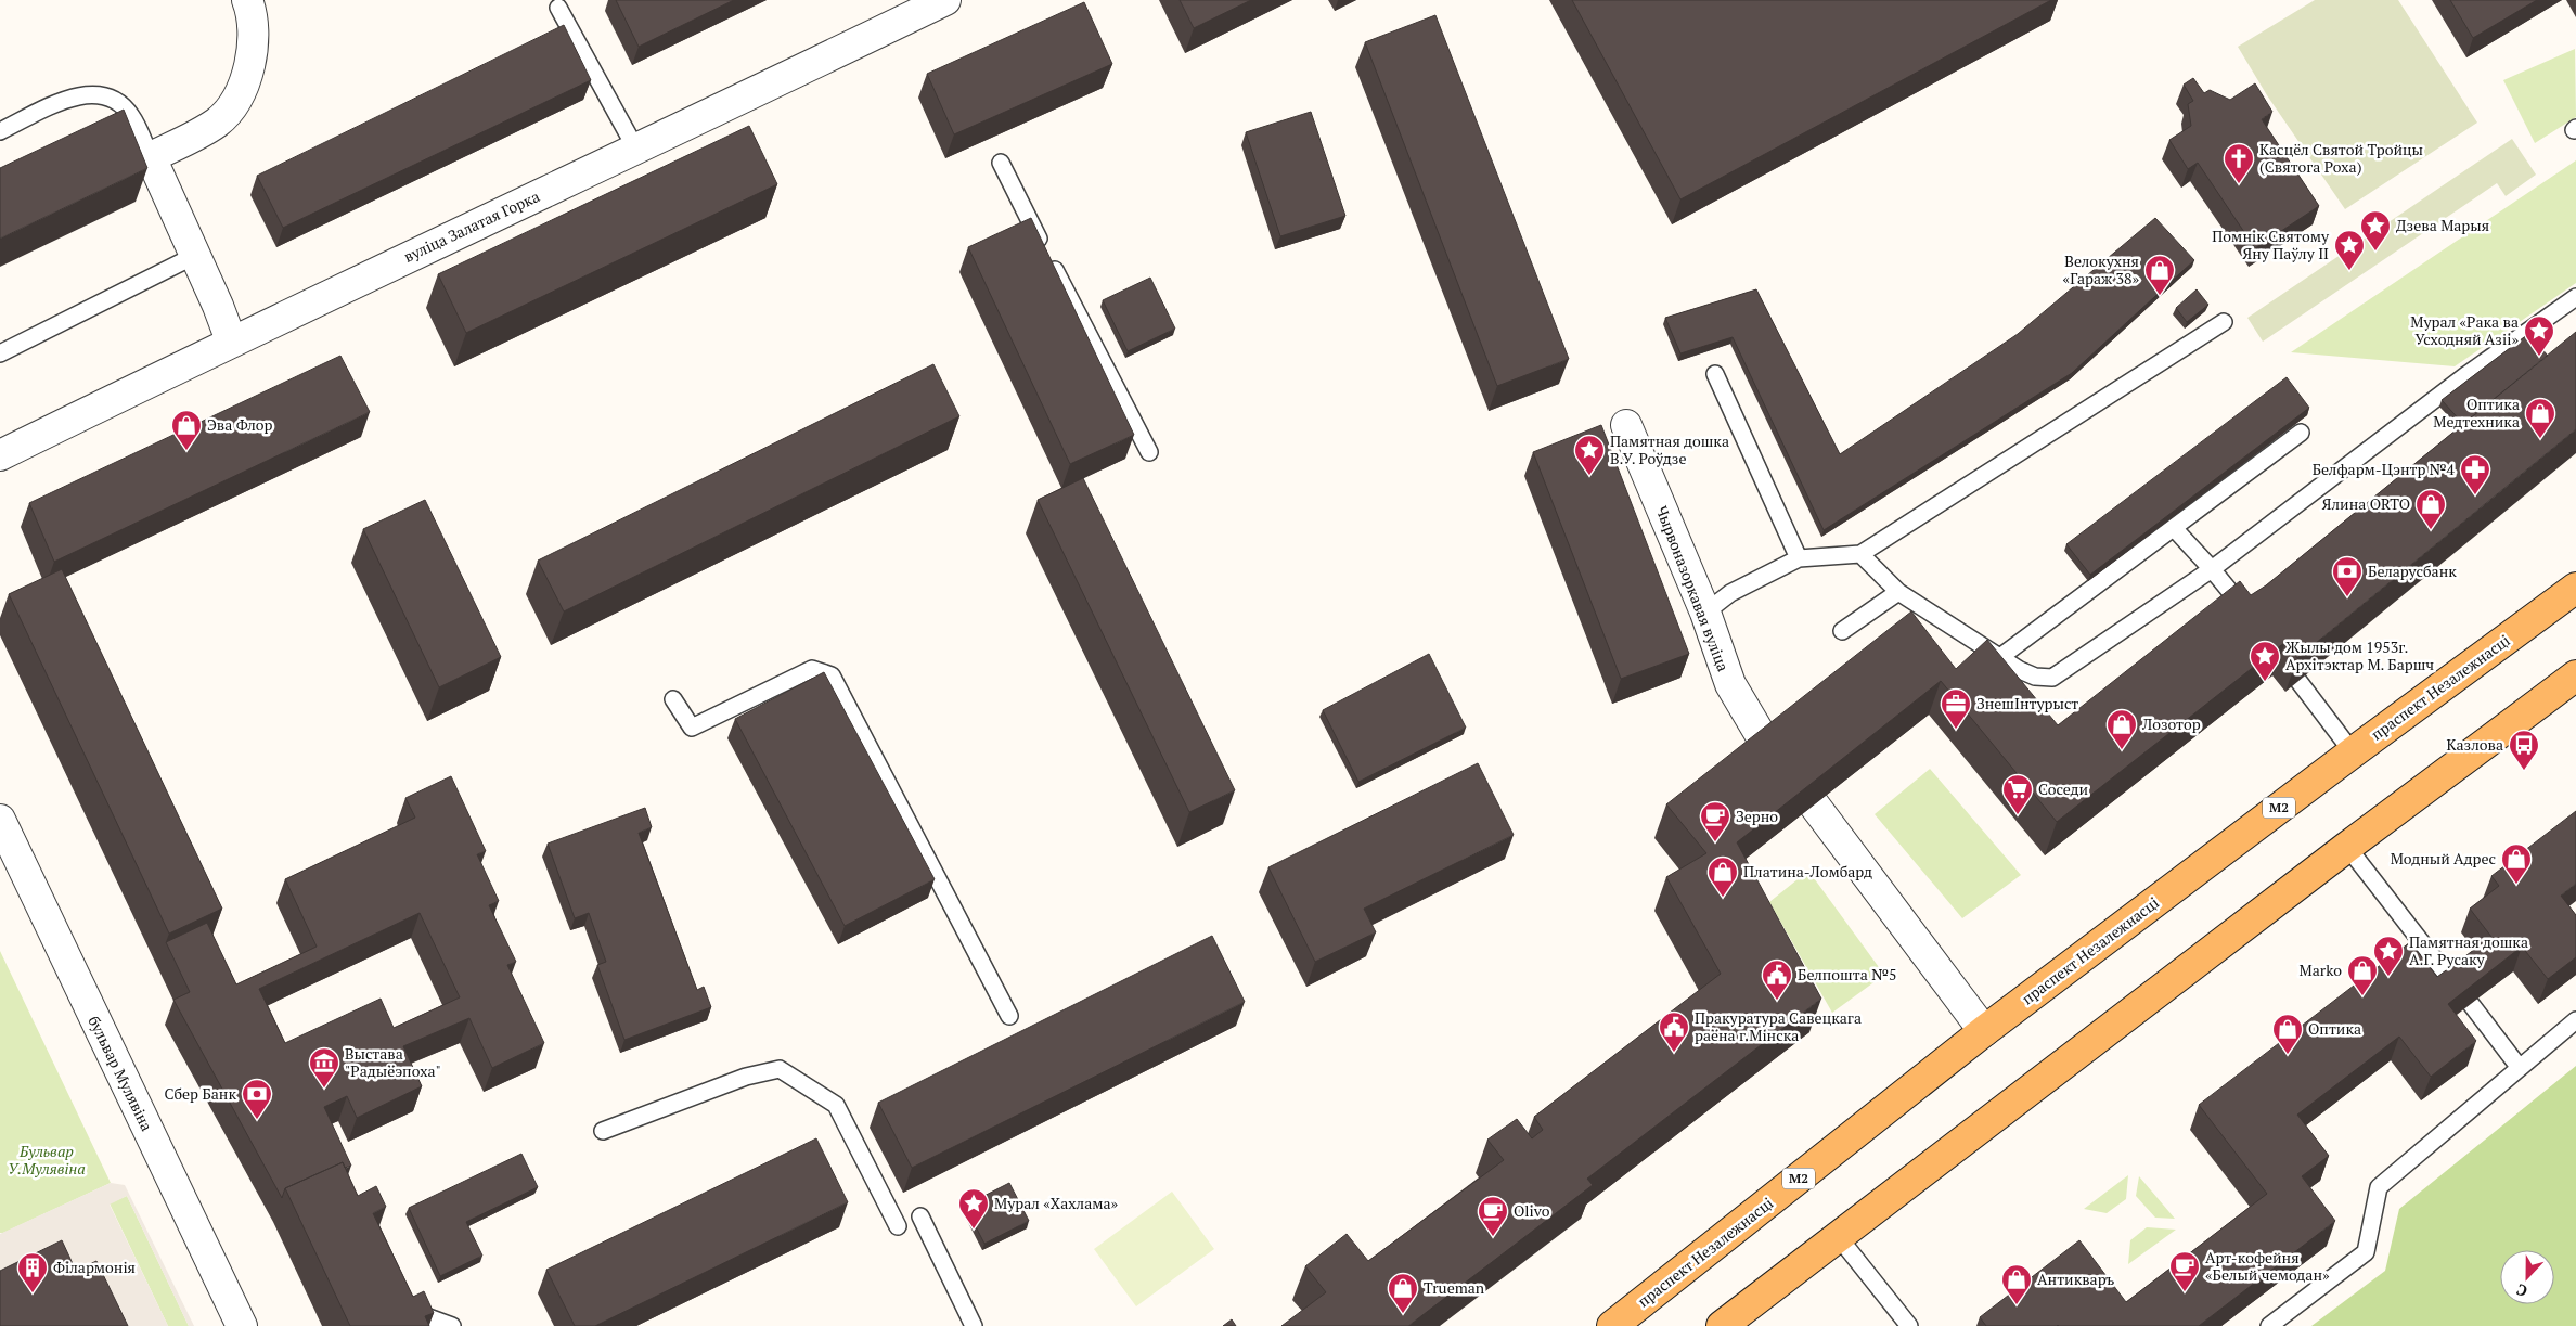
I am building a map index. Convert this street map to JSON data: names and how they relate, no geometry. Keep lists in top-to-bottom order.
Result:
{
  "streets": {
    "main road": ["праспект Незалежнасці", "М2"],
    "street": ["вуліца Залатая Горка", "Чырвоназоркавая вуліца", "бульвар Мулявіна"]
  },
  "parks": ["Бульвар У.Мулявіна"],
  "places": {
    "church": ["Касцёл Святой Тройцы (Святога Роха)"],
    "place": [
      "Дзева Марыя",
      "Помнік Святому Яну Паўлу II",
      "Мурал «Рака ва Усходняй Азіі»",
      "Памятная дошка В.У. Роўдзе",
      "Жылы дом 1953г. Архітэктар М. Баршч",
      "Памятная дошка А.Г. Русаку",
      "Мурал «Хахлама»"
    ],
    "shop": [
      "Велокухня «Гараж 38»",
      "Оптика Медтехника",
      "Эва Флор",
      "Ялина ORTO",
      "Лозотор",
      "Модный Адрес",
      "Платина-Ломбард",
      "Marko",
      "Оптика",
      "Антикваръ",
      "Trueman"
    ],
    "pharmacy": ["Белфарм-Цэнтр №4"],
    "bank": ["Беларусбанк", "Сбер Банк"],
    "office": ["ЗнешІнтурыст"],
    "bus stop": ["Казлова"],
    "supermarket": ["Соседи"],
    "cafe": ["Зерно", "Olivo", "Арт-кофейня «Белый чемодан»"],
    "public building": ["Белпошта №5", "Пракуратура Савецкага раёна г.Мінска"],
    "museum": ["Выстава \"Радыёэпоха\""],
    "building": ["Філармонія"]
  },
  "north": "bottom"
}
